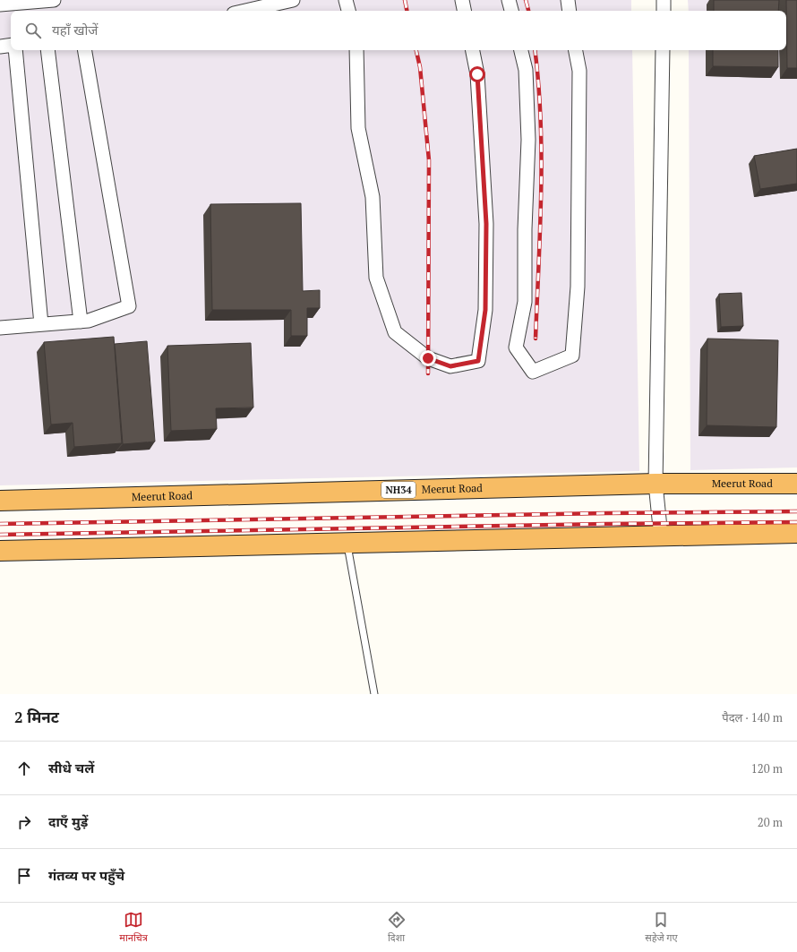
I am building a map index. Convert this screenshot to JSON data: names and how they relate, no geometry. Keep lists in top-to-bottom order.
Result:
{
  "streets": {
    "highway": ["Meerut Road", "NH34"]
  },
  "page": {
    "search": "यहाँ खोजें",
    "heading": ["2 मिनट", "पैदल · 140 m"],
    "list": [
      ["सीधे चलें", "120 m"],
      ["दाएँ मुड़ें", "20 m"],
      "गंतव्य पर पहुँचे"
    ],
    "nav": ["मानचित्र", "दिशा", "सहेजे गए"]
  }
}
